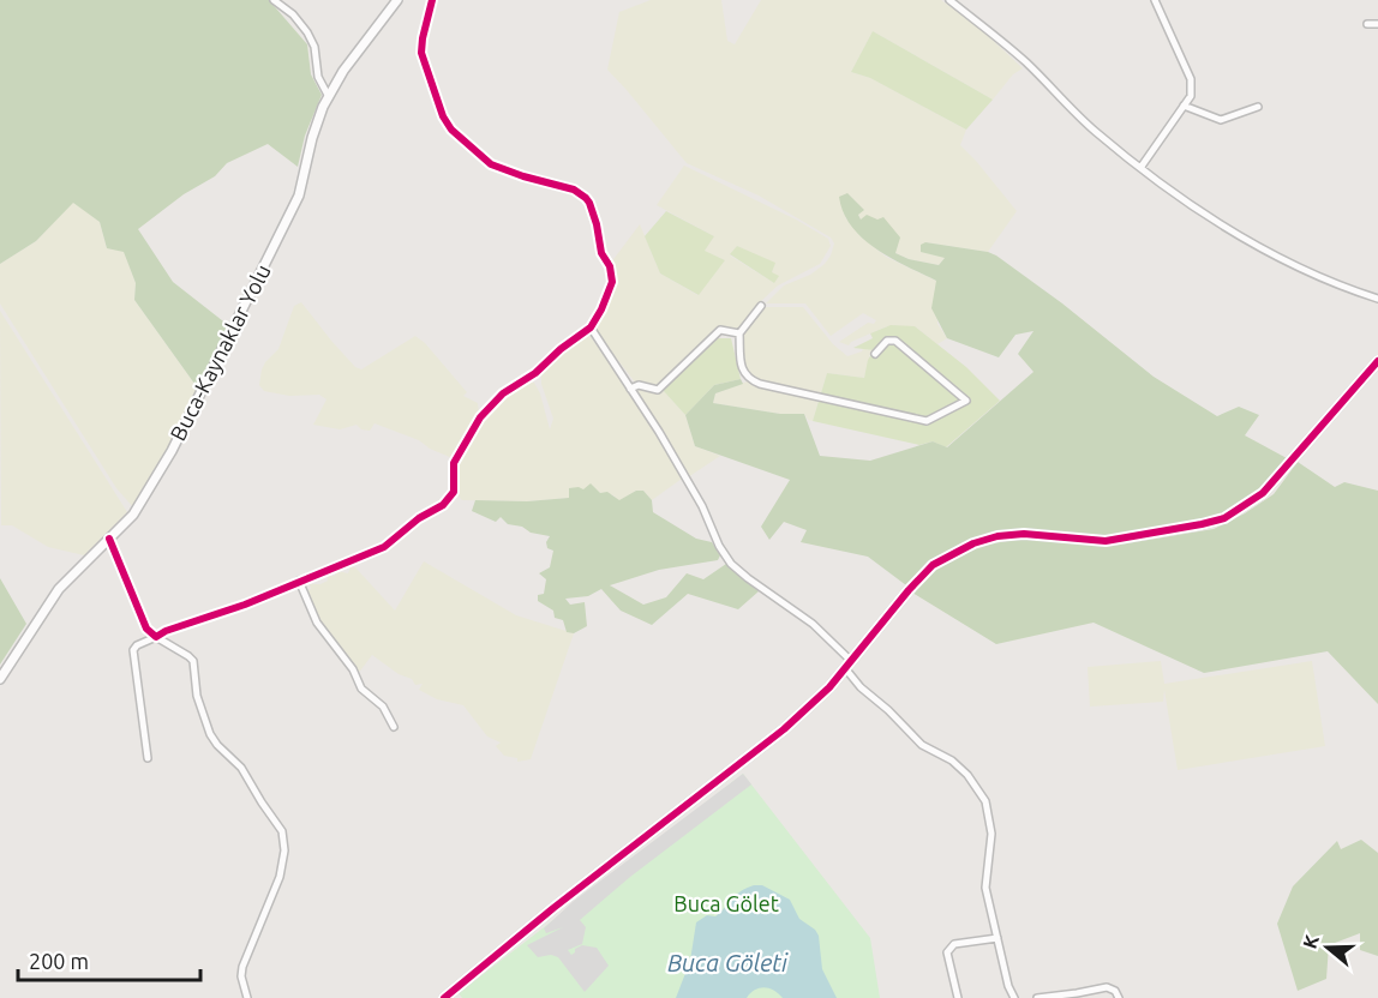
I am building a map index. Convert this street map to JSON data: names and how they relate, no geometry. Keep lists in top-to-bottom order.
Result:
{
  "streets": {
    "street": ["Buca-Kaynaklar Yolu"]
  },
  "water": ["Buca Göleti"],
  "parks": ["Buca Gölet"],
  "scale_bar": "200 m",
  "north": "left"
}
